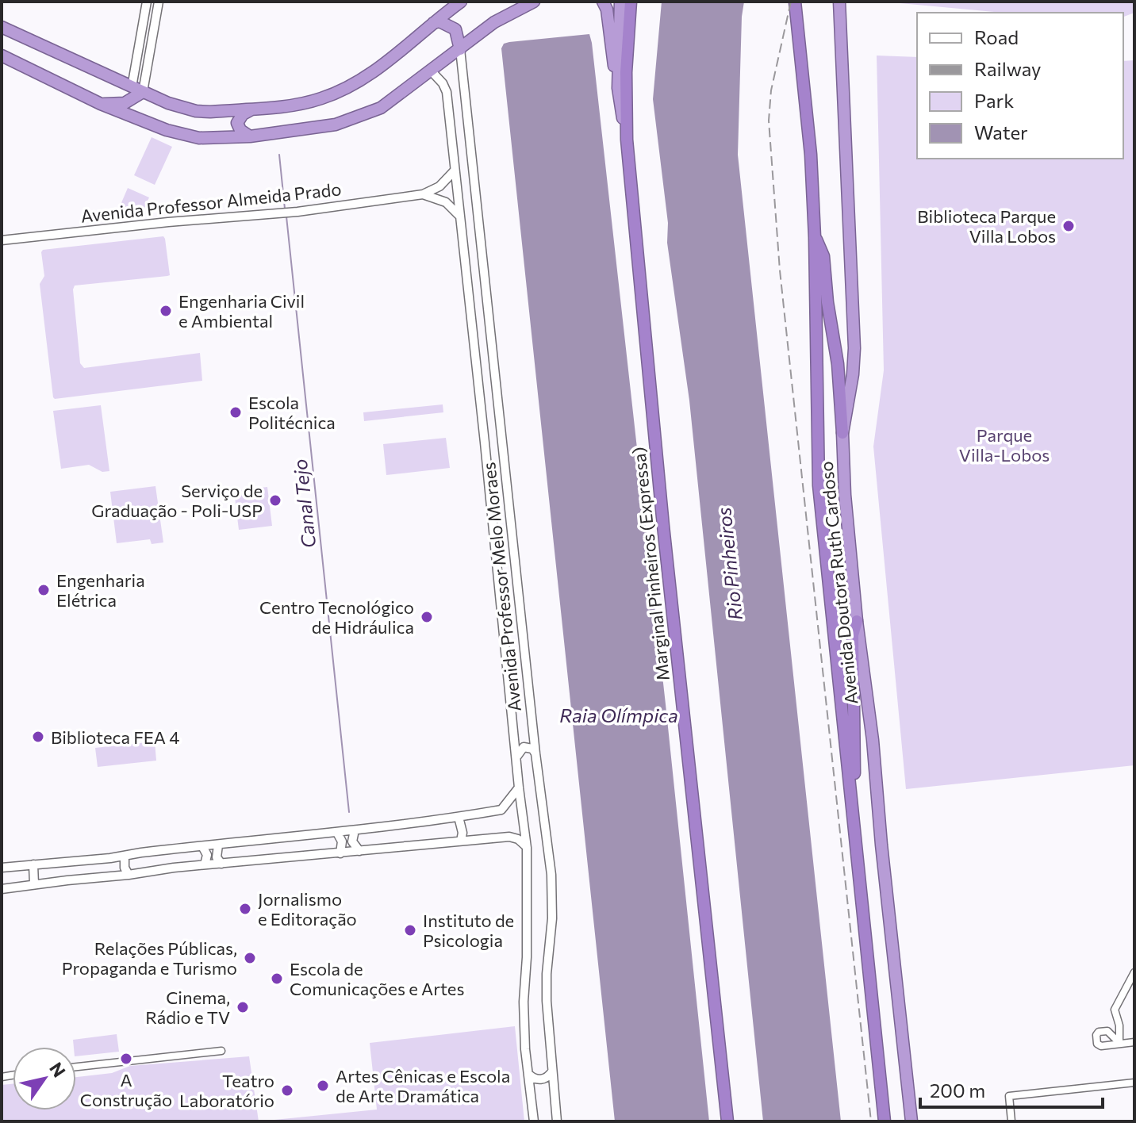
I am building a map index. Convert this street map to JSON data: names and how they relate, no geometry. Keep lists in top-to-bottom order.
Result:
{
  "streets": {
    "highway": ["Marginal Pinheiros (Expressa)", "Avenida Doutora Ruth Cardoso"],
    "street": ["Avenida Professor Almeida Prado", "Avenida Professor Melo Moraes"]
  },
  "crossings": [
    ["Avenida Professor Almeida Prado", "Avenida Professor Melo Moraes"]
  ],
  "water": ["Canal Tejo", "Rio Pinheiros", "Raia Olímpica"],
  "parks": ["Parque Villa-Lobos"],
  "places": [
    "Biblioteca Parque Villa Lobos",
    "Engenharia Civil e Ambiental",
    "Escola Politécnica",
    "Serviço de Graduação - Poli-USP",
    "Engenharia Elétrica",
    "Centro Tecnológico de Hidráulica",
    "Biblioteca FEA 4",
    "Jornalismo e Editoração",
    "Instituto de Psicologia",
    "Relações Públicas, Propaganda e Turismo",
    "Escola de Comunicações e Artes",
    "Cinema, Rádio e TV",
    "A Construção",
    "Artes Cênicas e Escola de Arte Dramática",
    "Teatro Laboratório"
  ],
  "legend": [
    "Road",
    "Railway",
    "Park",
    "Water"
  ],
  "scale_bar": "200 m",
  "north": "top right"
}
